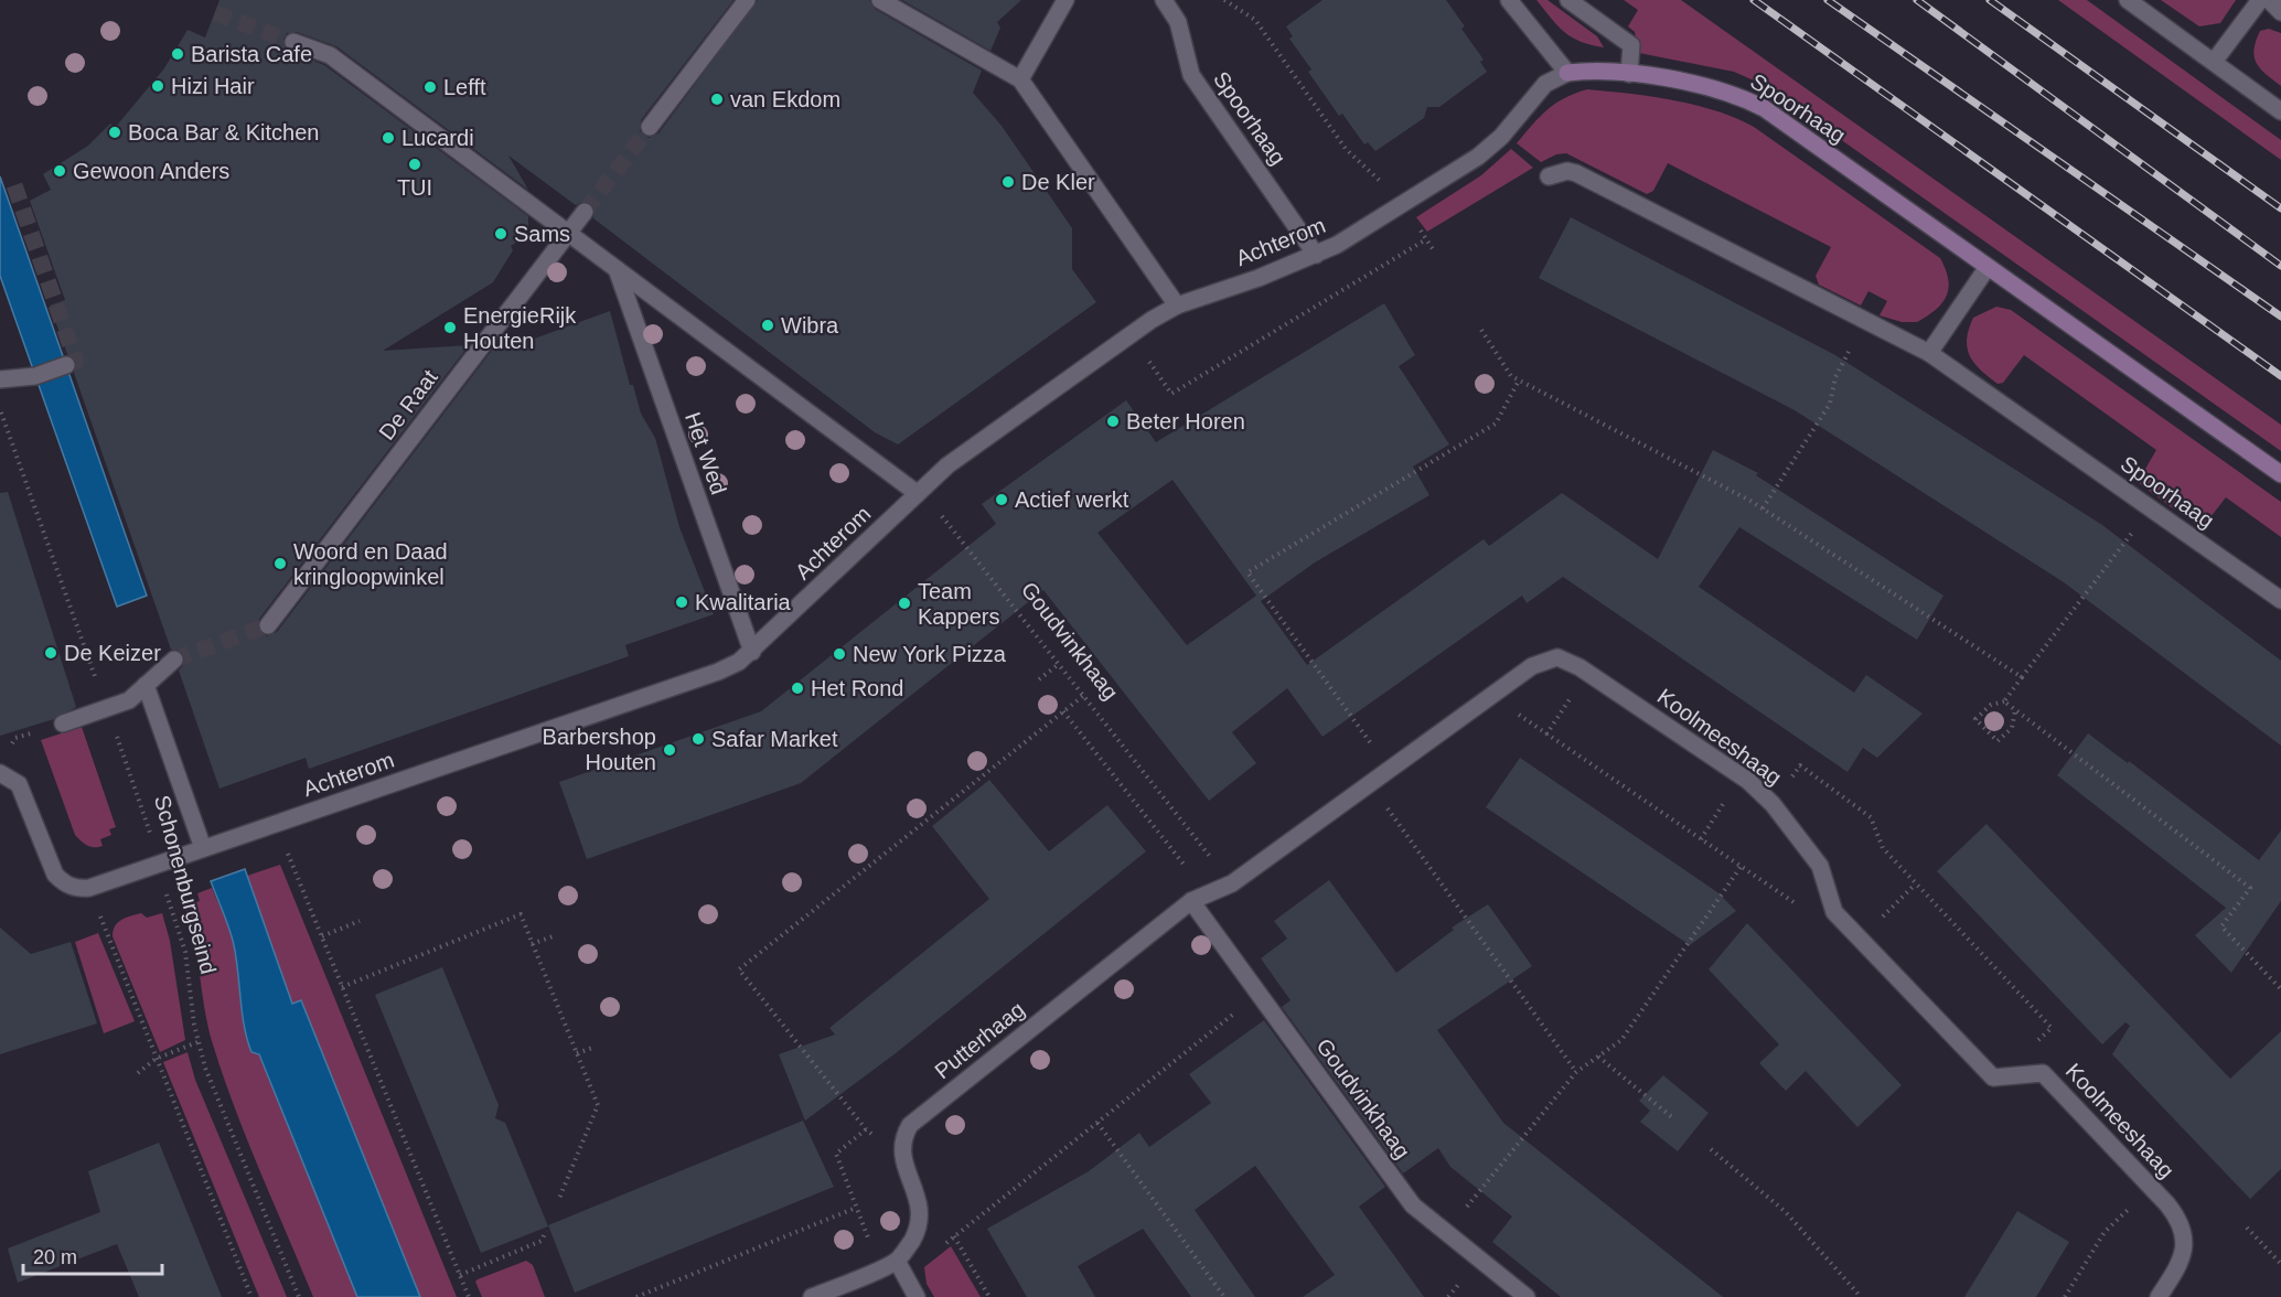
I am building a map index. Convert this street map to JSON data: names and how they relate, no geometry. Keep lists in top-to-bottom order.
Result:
{
  "streets": {
    "street": [
      "Spoorhaag",
      "Achterom",
      "De Raat",
      "Het Wed",
      "Goudvinkhaag",
      "Koolmeeshaag",
      "Schonenburgseind",
      "Putterhaag"
    ]
  },
  "crossings": [
    ["Spoorhaag", "Achterom"],
    ["Achterom", "Het Wed"],
    ["Achterom", "Goudvinkhaag"],
    ["Achterom", "Schonenburgseind"],
    ["Goudvinkhaag", "Koolmeeshaag"],
    ["Goudvinkhaag", "Putterhaag"],
    ["Koolmeeshaag", "Putterhaag"]
  ],
  "places": [
    "Barista Cafe",
    "Hizi Hair",
    "Lefft",
    "van Ekdom",
    "Boca Bar & Kitchen",
    "Lucardi",
    "TUI",
    "Gewoon Anders",
    "De Kler",
    "Sams",
    "Wibra",
    "EnergieRijk Houten",
    "Beter Horen",
    "Actief werkt",
    "Woord en Daad kringloopwinkel",
    "Kwalitaria",
    "Team Kappers",
    "De Keizer",
    "New York Pizza",
    "Het Rond",
    "Safar Market",
    "Barbershop Houten"
  ],
  "scale_bar": "20 m"
}
